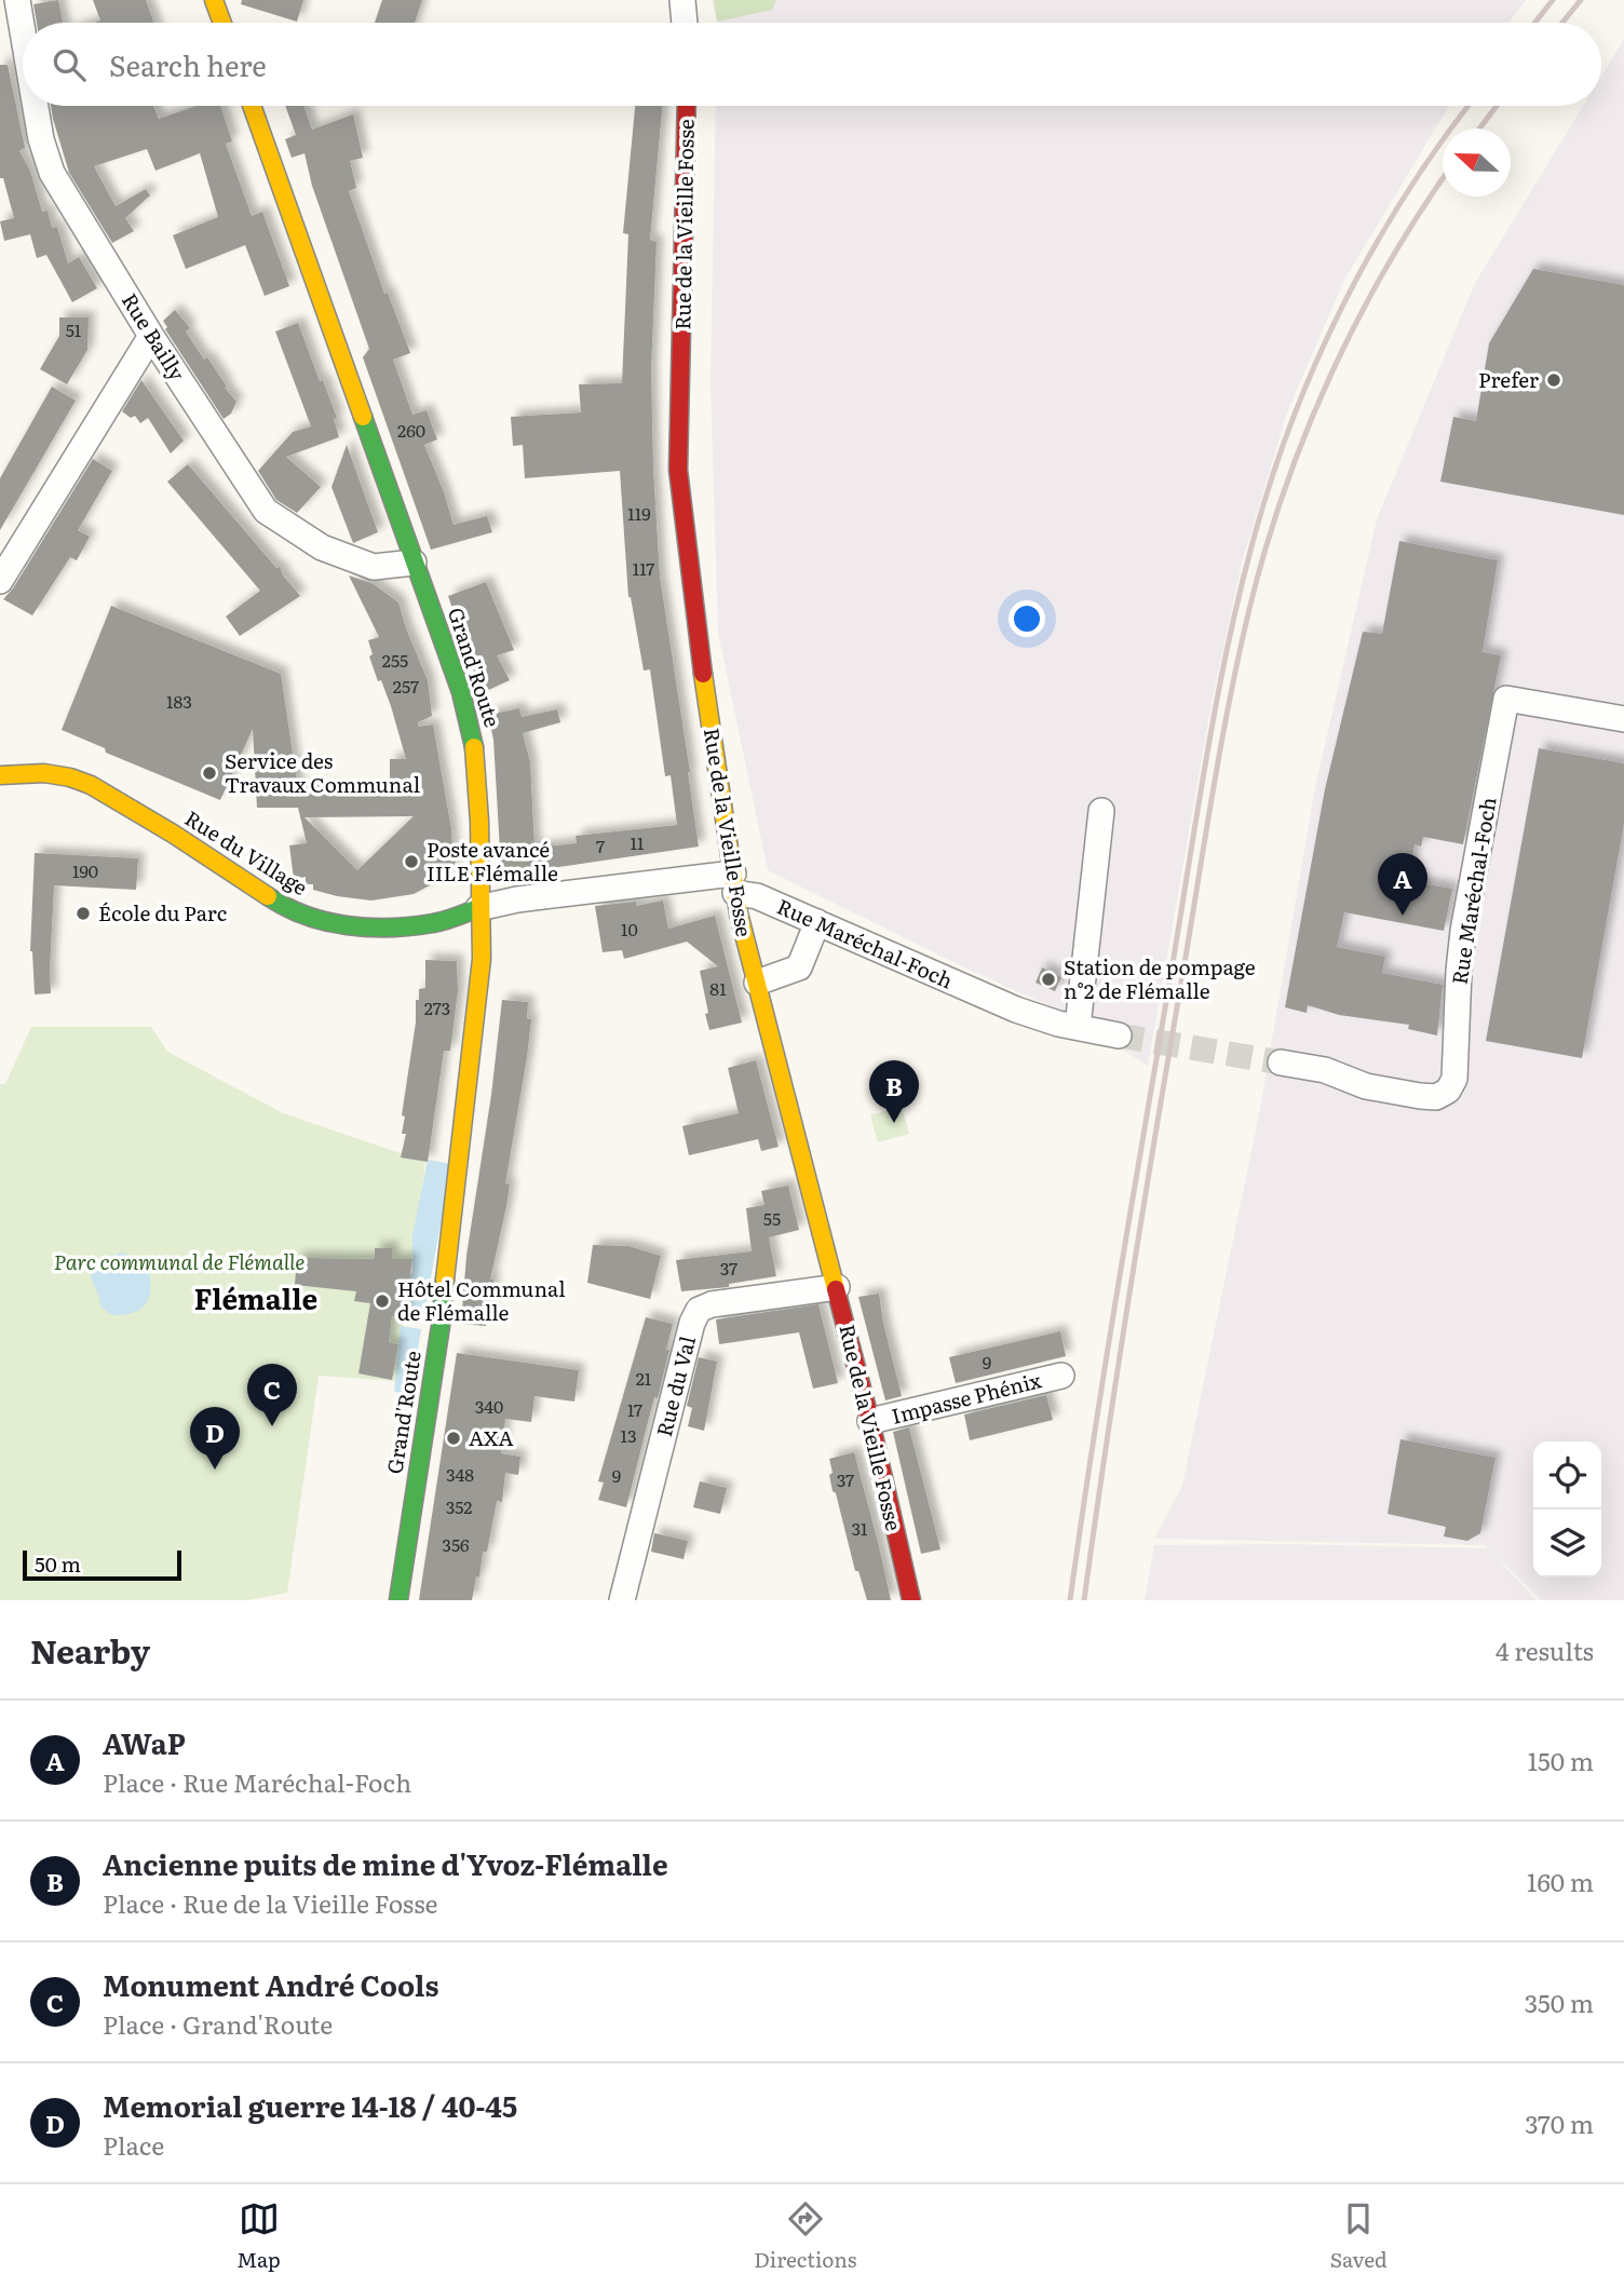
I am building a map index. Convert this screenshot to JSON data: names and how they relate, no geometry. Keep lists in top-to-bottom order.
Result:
{
  "streets": {
    "street": [
      "Rue de la Vieille Fosse",
      "Rue Bailly",
      "Grand'Route",
      "Rue du Village",
      "Rue Maréchal-Foch",
      "Rue du Val",
      "Impasse Phénix"
    ]
  },
  "crossings": [
    ["Rue de la Vieille Fosse", "Rue Maréchal-Foch"],
    ["Rue de la Vieille Fosse", "Rue du Val"],
    ["Rue de la Vieille Fosse", "Impasse Phénix"],
    ["Rue Bailly", "Grand'Route"],
    ["Grand'Route", "Rue du Village"]
  ],
  "districts": ["Flémalle"],
  "parks": ["Parc communal de Flémalle"],
  "places": [
    "Prefer",
    "Service des Travaux Communal",
    "Poste avancé IILE Flémalle",
    "École du Parc",
    "Station de pompage n°2 de Flémalle",
    "Hôtel Communal de Flémalle",
    "AXA"
  ],
  "house_numbers": [
    "51",
    "260",
    "119",
    "117",
    "255",
    "257",
    "183",
    "11",
    "7",
    "190",
    "10",
    "81",
    "273",
    "55",
    "37",
    "9",
    "21",
    "340",
    "17",
    "13",
    "348",
    "9",
    "37",
    "352",
    "31",
    "356"
  ],
  "scale_bar": "50 m",
  "north": "left",
  "page": {
    "search": "Search here",
    "pins": [
      "A",
      "B",
      "C",
      "D"
    ],
    "scale": "50 m",
    "heading": ["Nearby", "4 results"],
    "list": [
      {
        "mark": "A",
        "name": "AWaP",
        "note": "Place · Rue Maréchal-Foch",
        "value": "150 m"
      },
      {
        "mark": "B",
        "name": "Ancienne puits de mine d'Yvoz-Flémalle",
        "note": "Place · Rue de la Vieille Fosse",
        "value": "160 m"
      },
      {
        "mark": "C",
        "name": "Monument André Cools",
        "note": "Place · Grand'Route",
        "value": "350 m"
      },
      {
        "mark": "D",
        "name": "Memorial guerre 14-18 / 40-45",
        "note": "Place",
        "value": "370 m"
      }
    ],
    "nav": ["Map", "Directions", "Saved"]
  }
}
